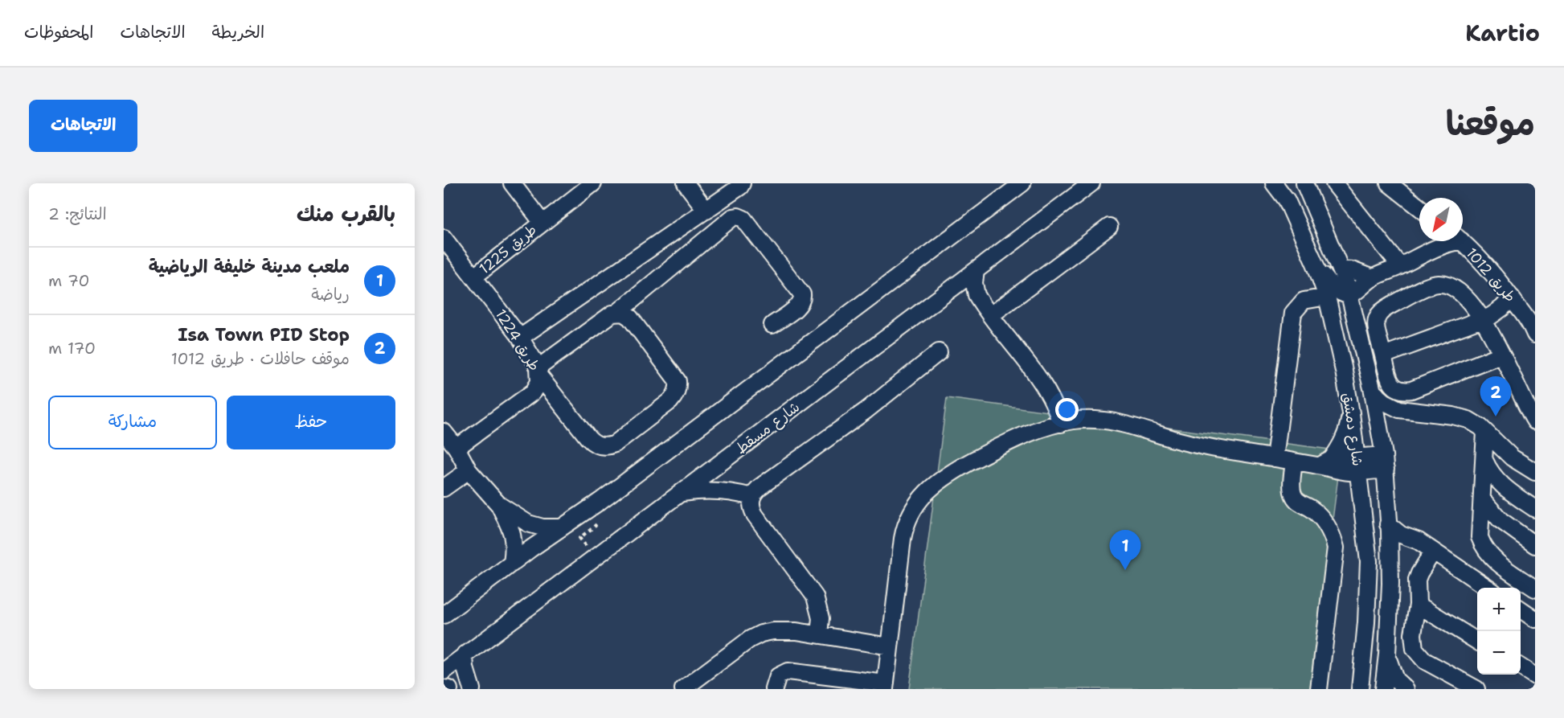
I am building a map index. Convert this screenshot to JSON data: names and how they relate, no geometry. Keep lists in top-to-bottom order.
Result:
{
  "streets": {
    "street": [
      "طريق 1225",
      "طريق 1012",
      "طريق 1224",
      "شارع مسقط",
      "شارع دمشق"
    ]
  },
  "crossings": [
    ["طريق 1225", "طريق 1224"],
    ["طريق 1012", "شارع دمشق"]
  ],
  "north": "bottom left",
  "page": {
    "header": "Kartio",
    "nav": ["الخريطة", "الاتجاهات", "المحفوظات"],
    "title": "موقعنا",
    "buttons": [
      "الاتجاهات",
      ["حفظ", "مشاركة"]
    ],
    "heading": ["بالقرب منك", "النتائج: 2"],
    "list": [
      {
        "mark": "1",
        "name": "ملعب مدينة خليفة الرياضية",
        "note": "رياضة",
        "value": "70 m"
      },
      {
        "mark": "2",
        "name": "Isa Town PID Stop",
        "note": "موقف حافلات · طريق 1012",
        "value": "170 m"
      }
    ],
    "pins": ["2", "1"],
    "map_buttons": ["+", "−"]
  }
}
